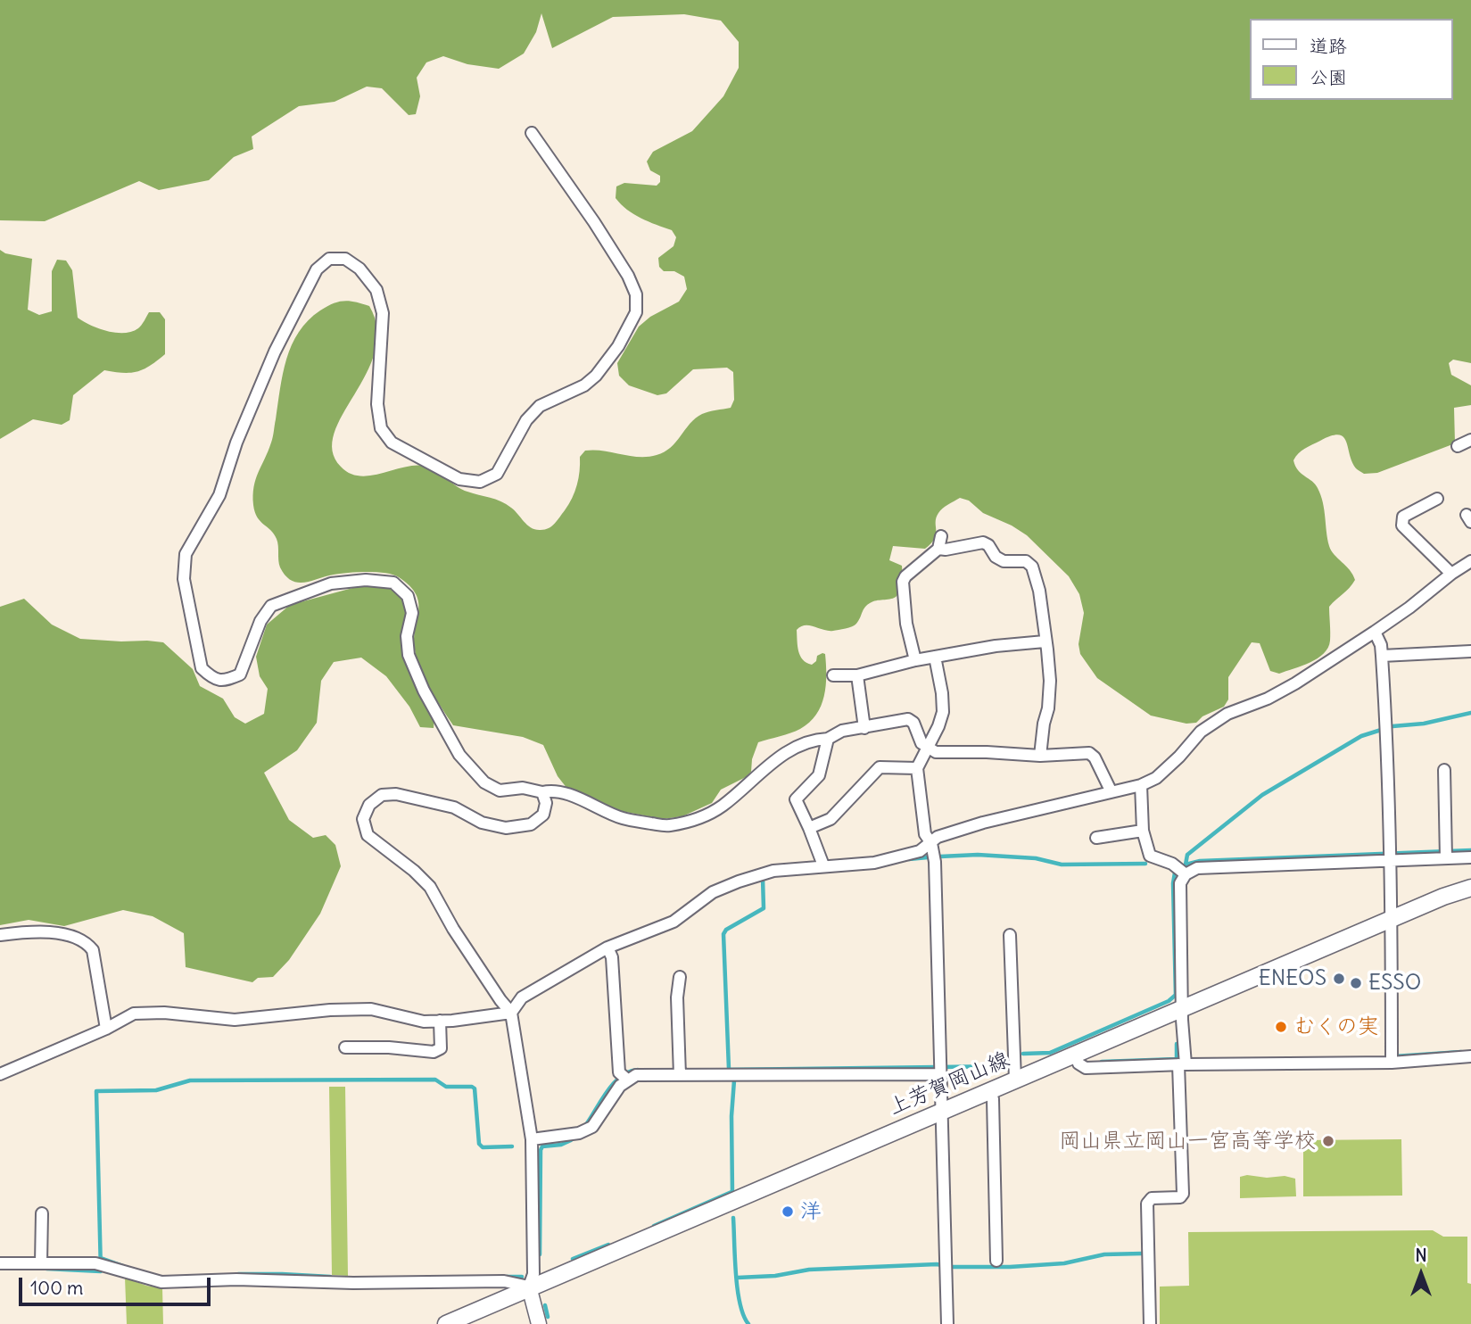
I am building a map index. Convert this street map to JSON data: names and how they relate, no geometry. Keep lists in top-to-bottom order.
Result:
{
  "streets": {
    "main road": ["上芳賀岡山線"]
  },
  "places": [
    "ENEOS",
    "ESSO",
    "むくの実",
    "岡山県立岡山一宮高等学校",
    "洋"
  ],
  "legend": ["道路", "公園"],
  "scale_bar": "100 m",
  "north": "top"
}
